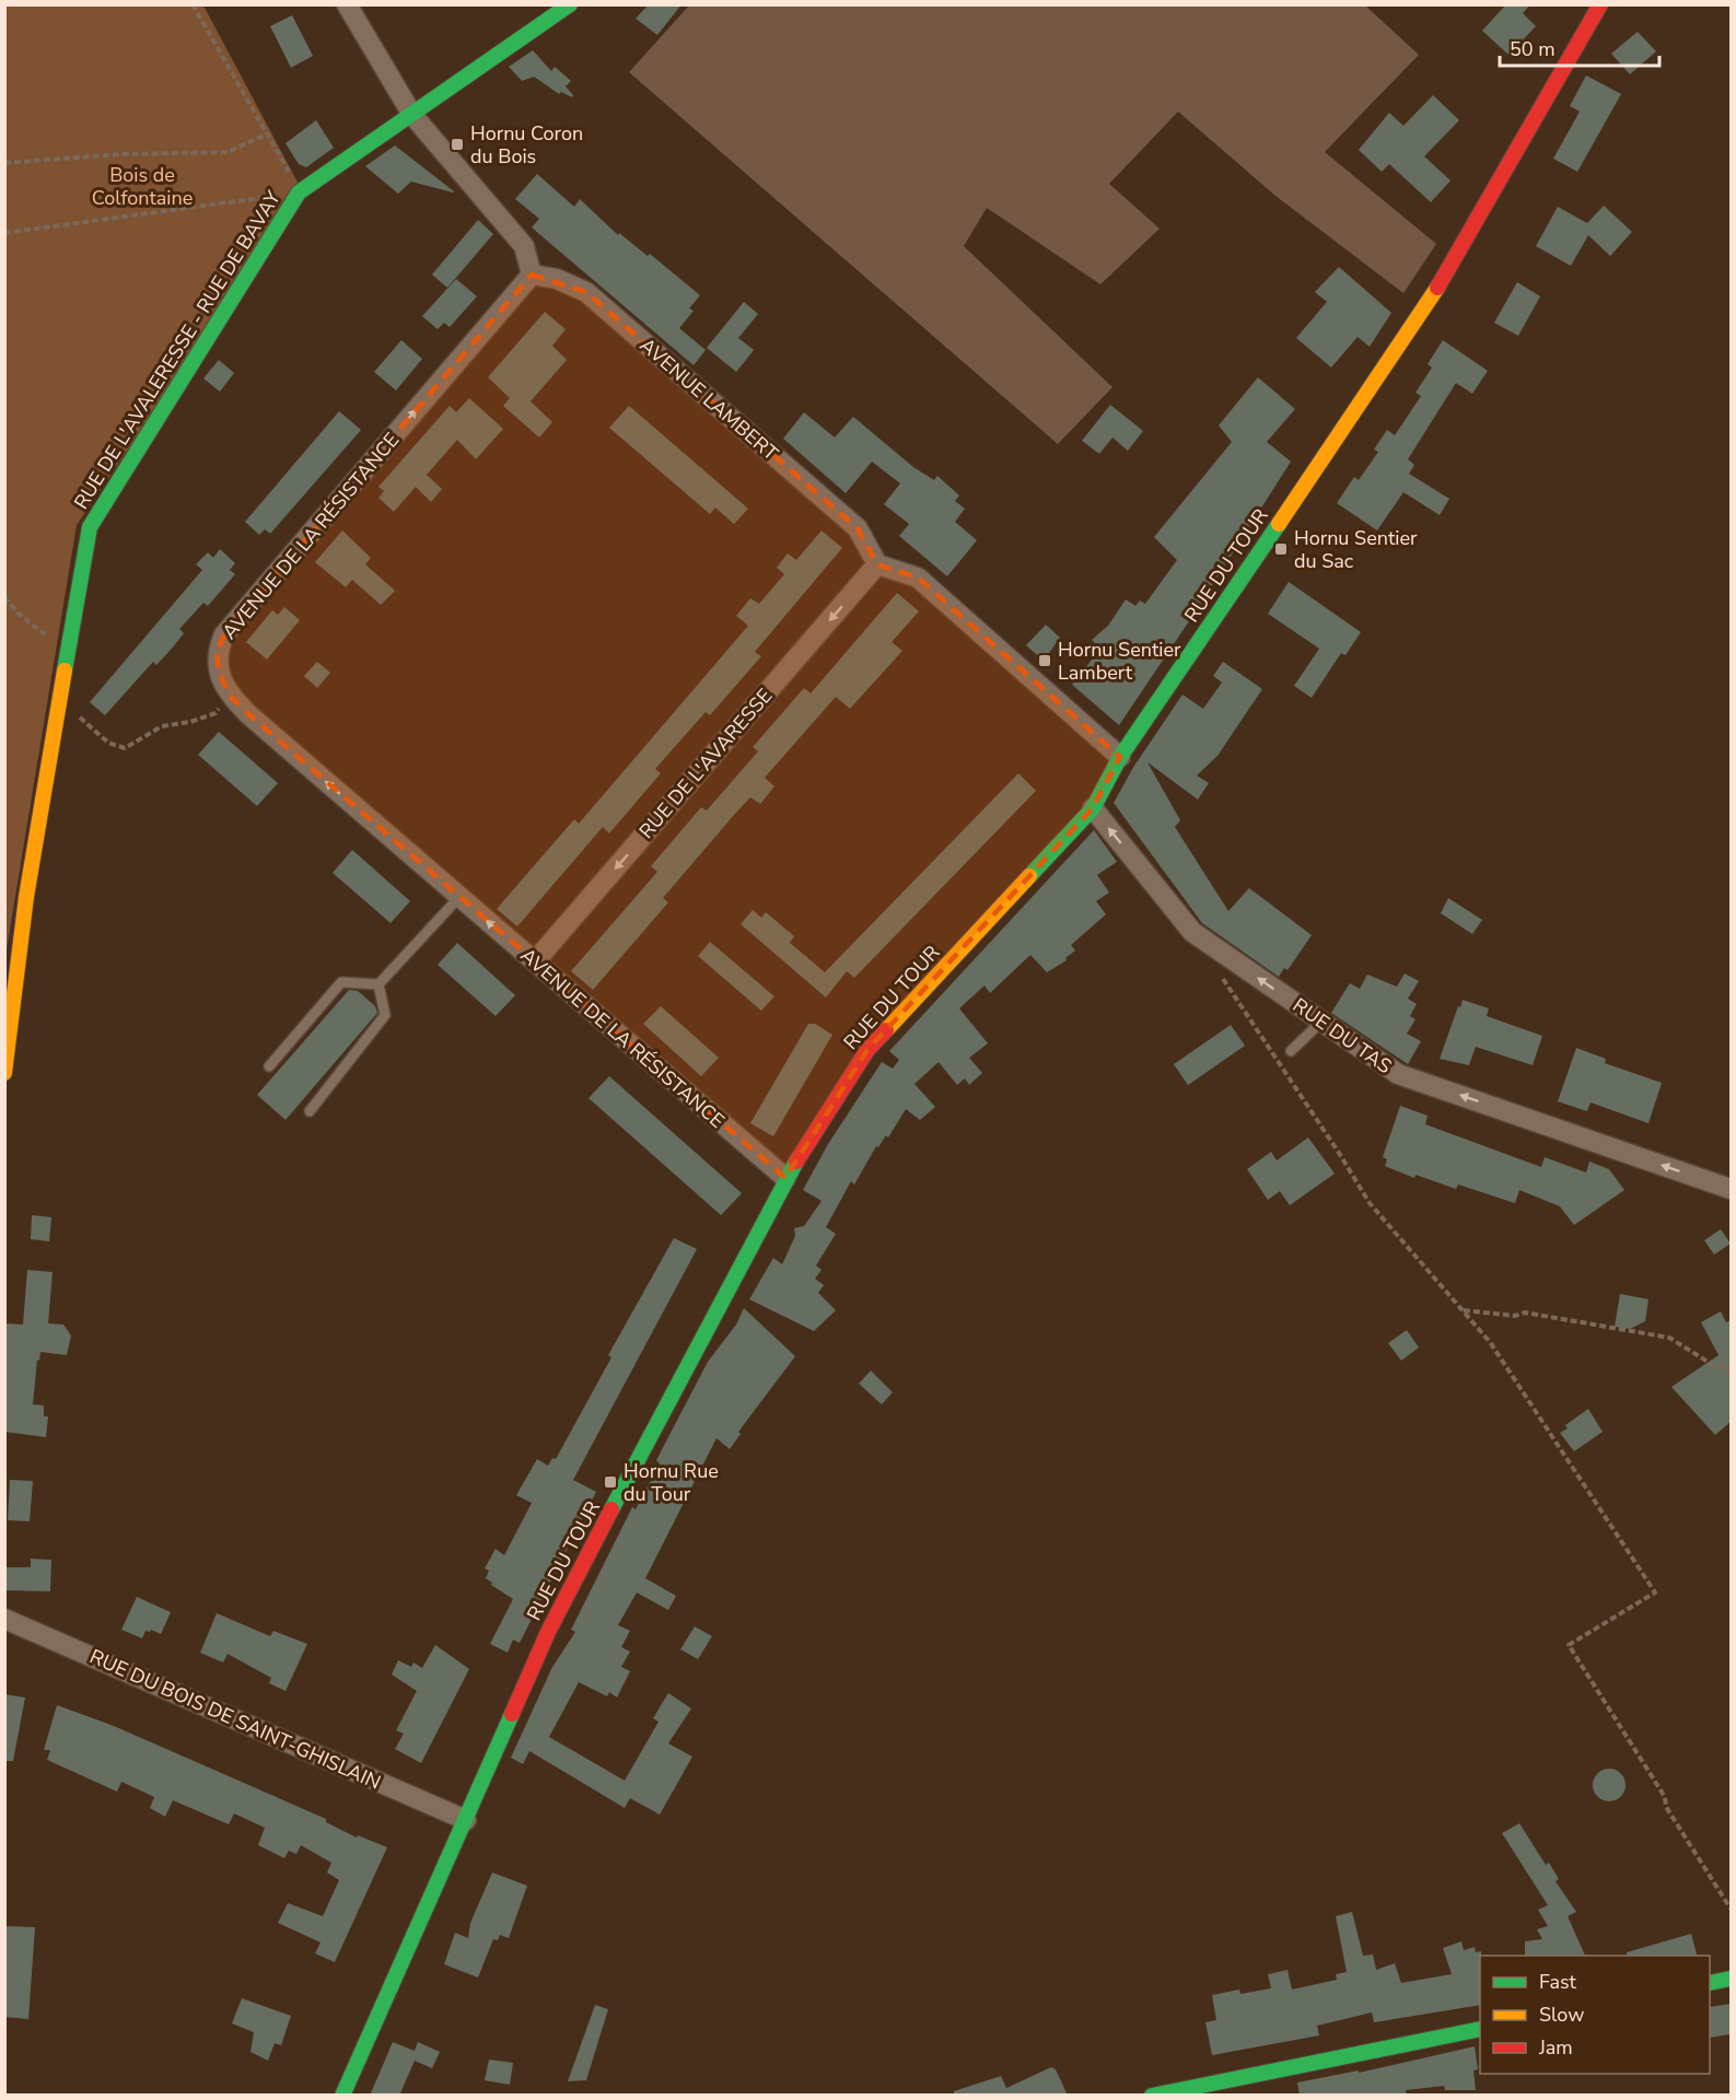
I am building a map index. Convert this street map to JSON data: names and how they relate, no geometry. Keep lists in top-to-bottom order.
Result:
{
  "streets": {
    "street": [
      "RUE DE L'AVALERESSE - RUE DE BAVAY",
      "AVENUE LAMBERT",
      "AVENUE DE LA RÉSISTANCE",
      "RUE DU TOUR",
      "RUE DE L'AVARESSE",
      "RUE DU TAS",
      "RUE DU BOIS DE SAINT-GHISLAIN"
    ]
  },
  "crossings": [
    ["AVENUE LAMBERT", "AVENUE DE LA RÉSISTANCE"],
    ["AVENUE LAMBERT", "RUE DE L'AVARESSE"],
    ["AVENUE DE LA RÉSISTANCE", "RUE DU TOUR"],
    ["AVENUE DE LA RÉSISTANCE", "RUE DE L'AVARESSE"],
    ["RUE DU TOUR", "RUE DU TAS"],
    ["RUE DU TOUR", "RUE DU BOIS DE SAINT-GHISLAIN"]
  ],
  "one_way": ["RUE DE L'AVARESSE", "RUE DU TAS"],
  "parks": ["Bois de Colfontaine"],
  "places": {
    "transit": [
      "Hornu Coron du Bois",
      "Hornu Sentier du Sac",
      "Hornu Sentier Lambert",
      "Hornu Rue du Tour"
    ]
  },
  "legend": ["Fast", "Slow", "Jam"],
  "scale_bar": "50 m"
}
